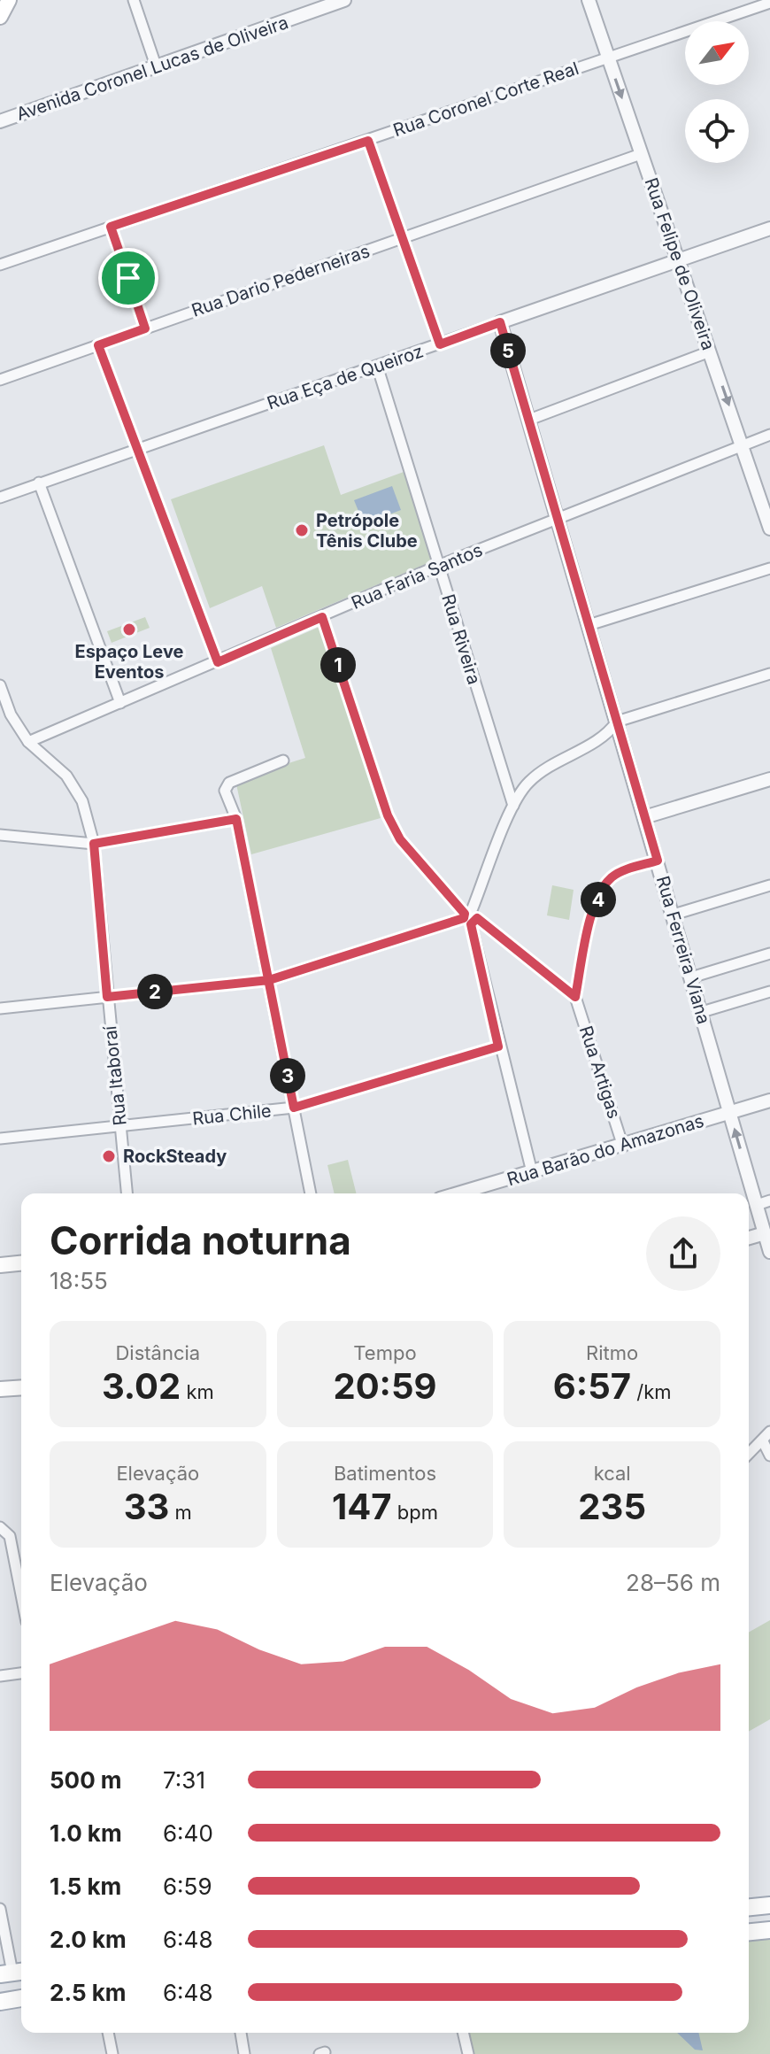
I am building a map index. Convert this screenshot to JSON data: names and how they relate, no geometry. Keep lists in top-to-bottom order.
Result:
{
  "streets": {
    "street": [
      "Avenida Coronel Lucas de Oliveira",
      "Rua Coronel Corte Real",
      "Rua Felipe de Oliveira",
      "Rua Dario Pederneiras",
      "Rua Eça de Queiroz",
      "Rua Faria Santos",
      "Rua Riveira",
      "Rua Ferreira Viana",
      "Rua Artigas",
      "Rua Itaboraí",
      "Rua Chile",
      "Rua Barão do Amazonas"
    ]
  },
  "crossings": [
    ["Rua Coronel Corte Real", "Rua Felipe de Oliveira"],
    ["Rua Felipe de Oliveira", "Rua Dario Pederneiras"],
    ["Rua Felipe de Oliveira", "Rua Eça de Queiroz"],
    ["Rua Felipe de Oliveira", "Rua Faria Santos"],
    ["Rua Eça de Queiroz", "Rua Riveira"],
    ["Rua Eça de Queiroz", "Rua Ferreira Viana"],
    ["Rua Faria Santos", "Rua Riveira"],
    ["Rua Faria Santos", "Rua Ferreira Viana"],
    ["Rua Faria Santos", "Rua Itaboraí"],
    ["Rua Ferreira Viana", "Rua Barão do Amazonas"],
    ["Rua Artigas", "Rua Barão do Amazonas"],
    ["Rua Itaboraí", "Rua Chile"]
  ],
  "one_way": ["Rua Felipe de Oliveira"],
  "places": ["Petrópole Tênis Clube", "Espaço Leve Eventos", "RockSteady"],
  "north": "top right",
  "page": {
    "pins": [
      "5",
      "1",
      "4",
      "2",
      "3"
    ],
    "heading": ["Corrida noturna", "18:55"],
    "stats": [
      ["Distância", "3.02 km"],
      ["Tempo", "20:59"],
      ["Ritmo", "6:57 /km"],
      ["Elevação", "33 m"],
      ["Batimentos", "147 bpm"],
      ["kcal", "235"]
    ],
    "chart": ["Elevação", "28–56 m"],
    "list": [
      {
        "name": "500 m",
        "note": "7:31"
      },
      {
        "name": "1.0 km",
        "note": "6:40"
      },
      {
        "name": "1.5 km",
        "note": "6:59"
      },
      {
        "name": "2.0 km",
        "note": "6:48"
      },
      {
        "name": "2.5 km",
        "note": "6:48"
      }
    ]
  }
}
